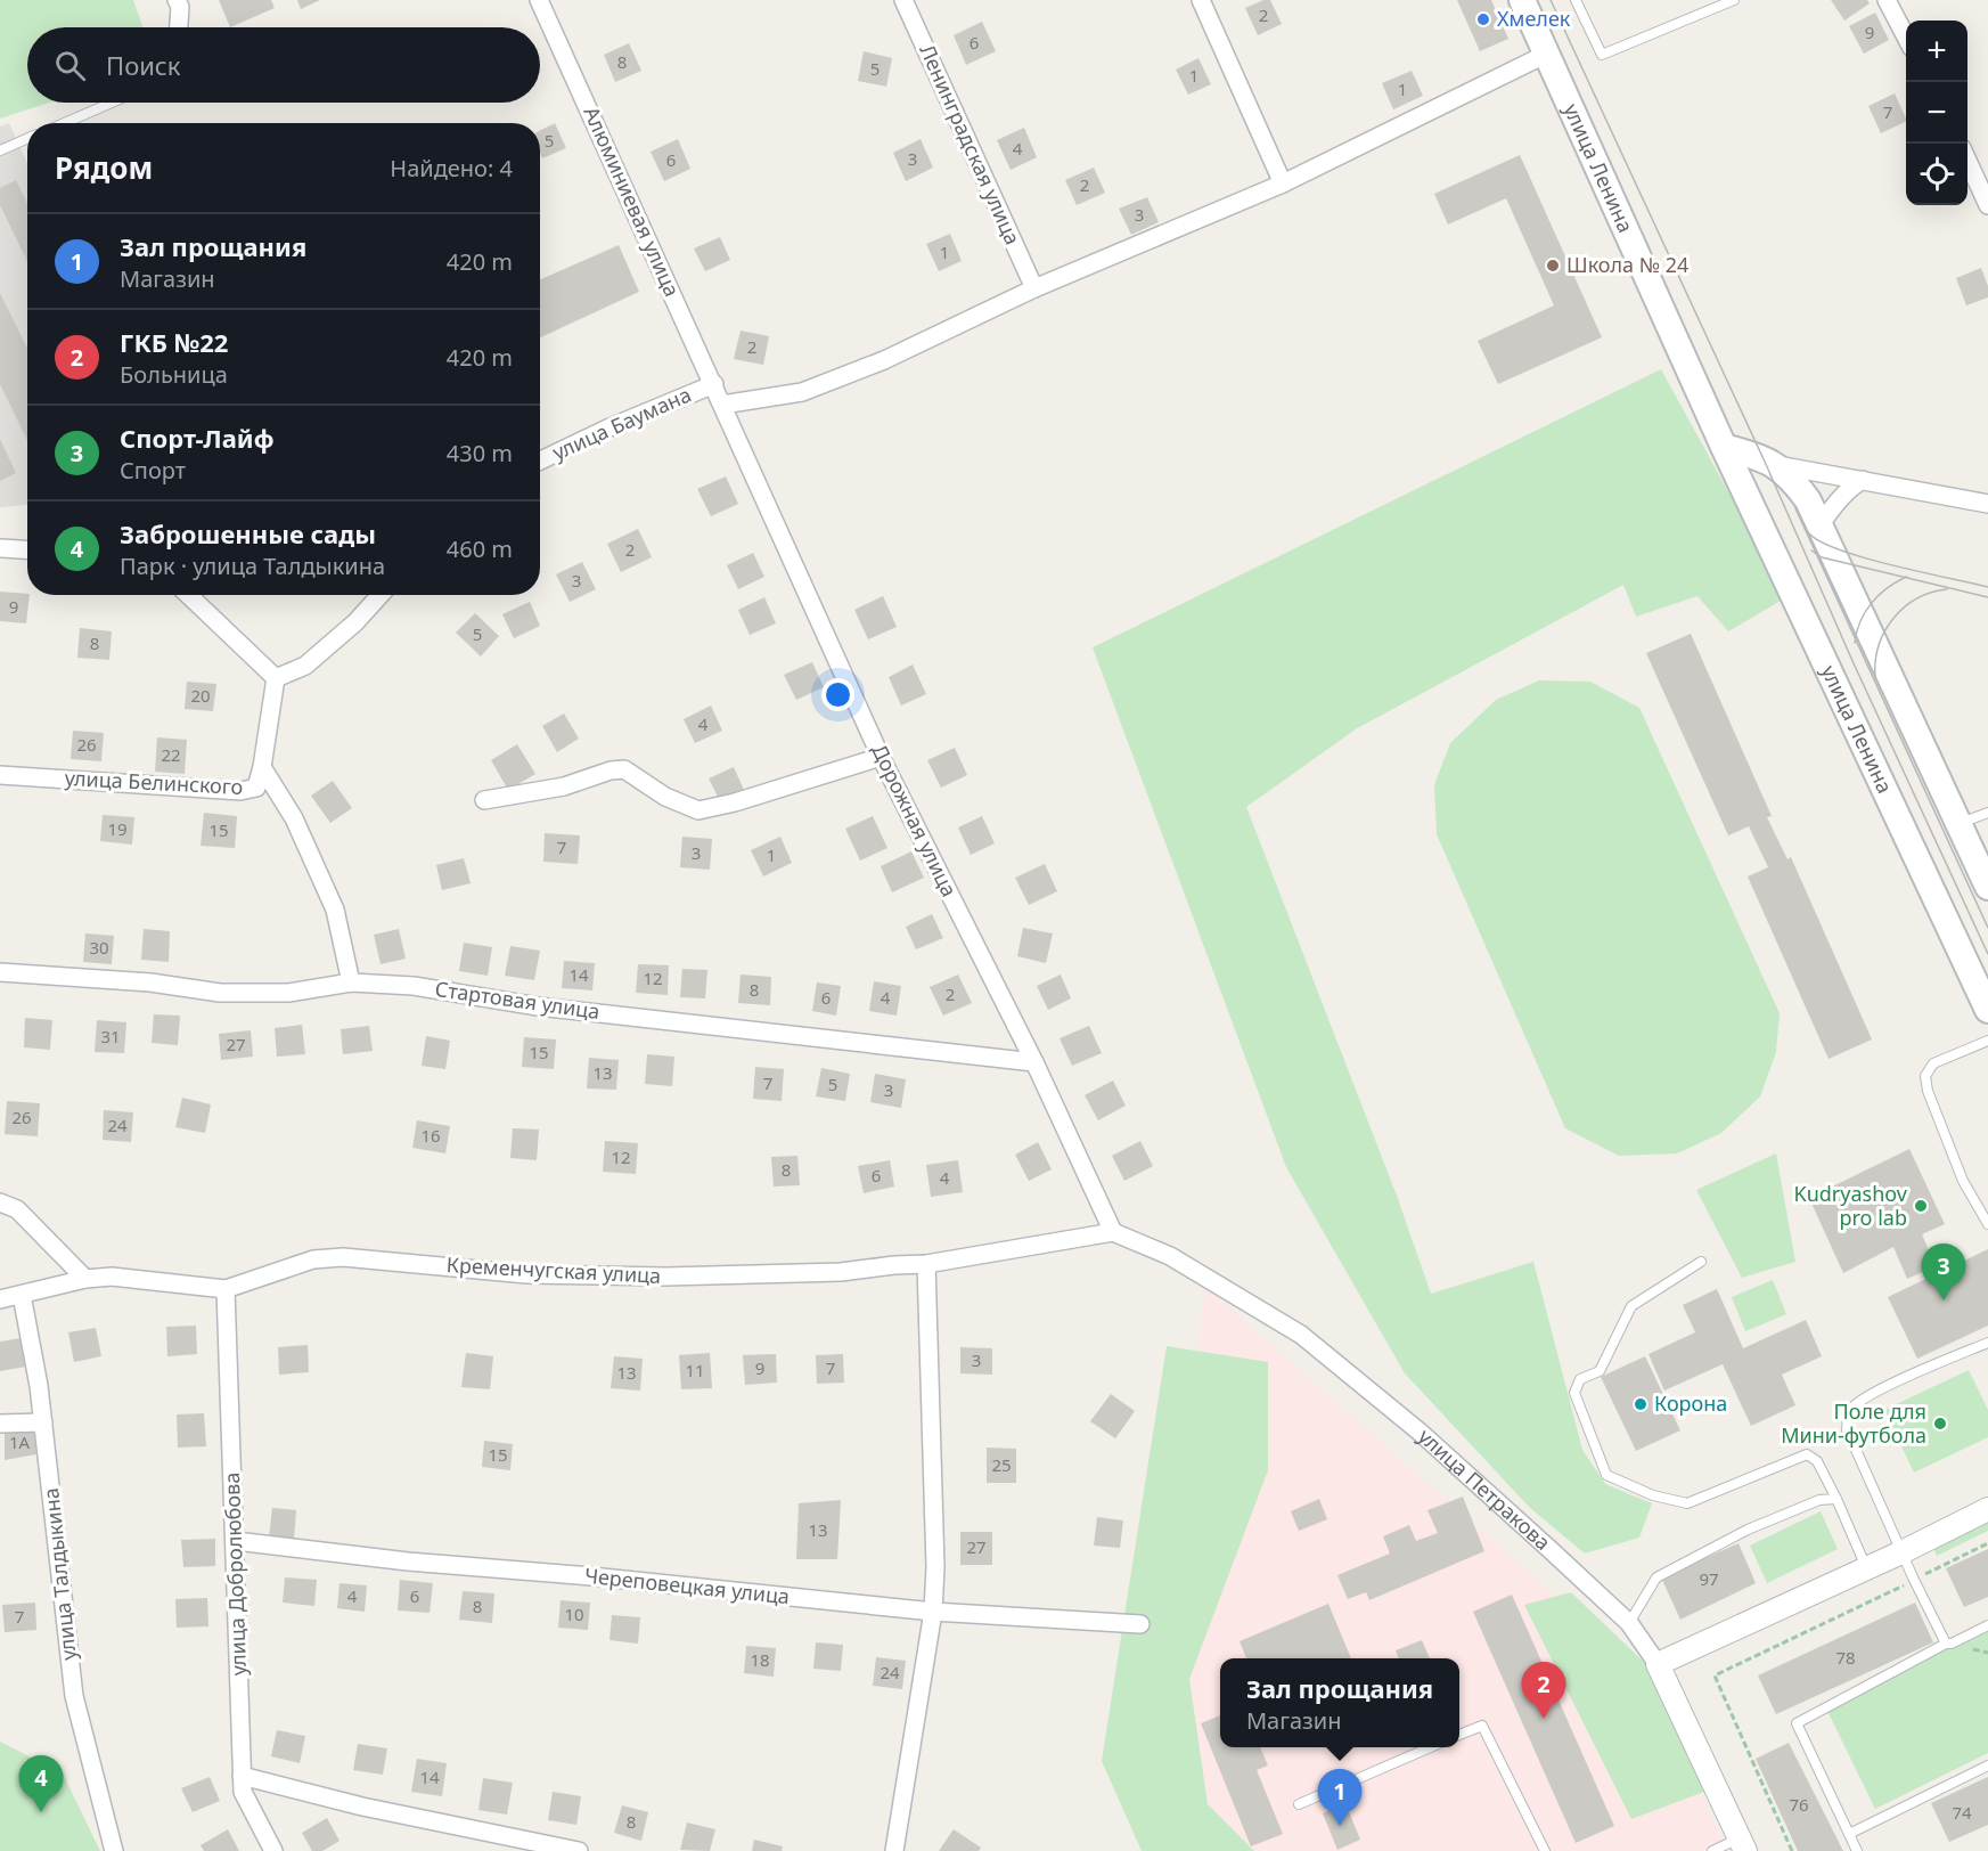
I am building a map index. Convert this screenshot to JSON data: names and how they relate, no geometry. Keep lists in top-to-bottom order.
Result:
{
  "streets": {
    "main road": ["улица Ленина"],
    "street": [
      "Ленинградская улица",
      "Алюминиевая улица",
      "улица Баумана",
      "улица Белинского",
      "Дорожная улица",
      "Стартовая улица",
      "Кременчугская улица",
      "улица Петракова",
      "улица Талдыкина",
      "улица Добролюбова",
      "Череповецкая улица"
    ]
  },
  "crossings": [
    ["Алюминиевая улица", "улица Баумана"],
    ["Алюминиевая улица", "Дорожная улица"],
    ["улица Белинского", "Стартовая улица"],
    ["Дорожная улица", "Стартовая улица"],
    ["Дорожная улица", "Кременчугская улица"],
    ["Дорожная улица", "улица Петракова"],
    ["Кременчугская улица", "улица Петракова"],
    ["Кременчугская улица", "улица Талдыкина"],
    ["Кременчугская улица", "улица Добролюбова"],
    ["улица Добролюбова", "Череповецкая улица"]
  ],
  "places": [
    "Хмелек",
    "Школа № 24",
    "Kudryashov pro lab",
    "Корона",
    "Поле для Мини-футбола"
  ],
  "house_numbers": [
    "2",
    "9",
    "6",
    "8",
    "5",
    "1",
    "1",
    "7",
    "5",
    "4",
    "3",
    "6",
    "2",
    "3",
    "1",
    "2",
    "2",
    "3",
    "9",
    "5",
    "8",
    "20",
    "4",
    "26",
    "22",
    "19",
    "15",
    "7",
    "3",
    "1",
    "30",
    "14",
    "12",
    "8",
    "2",
    "6",
    "4",
    "31",
    "27",
    "15",
    "13",
    "7",
    "5",
    "3",
    "26",
    "24",
    "16",
    "12",
    "8",
    "6",
    "4",
    "3",
    "9",
    "7",
    "11",
    "13",
    "1А",
    "15",
    "25",
    "13",
    "27",
    "97",
    "4",
    "6",
    "8",
    "10",
    "7",
    "78",
    "18",
    "24",
    "14",
    "76",
    "74",
    "8"
  ],
  "page": {
    "map_buttons": ["+", "−"],
    "search": "Поиск",
    "heading": ["Рядом", "Найдено: 4"],
    "list": [
      {
        "mark": "1",
        "name": "Зал прощания",
        "note": "Магазин",
        "value": "420 m"
      },
      {
        "mark": "2",
        "name": "ГКБ №22",
        "note": "Больница",
        "value": "420 m"
      },
      {
        "mark": "3",
        "name": "Спорт-Лайф",
        "note": "Спорт",
        "value": "430 m"
      },
      {
        "mark": "4",
        "name": "Заброшенные сады",
        "note": "Парк · улица Талдыкина",
        "value": "460 m"
      }
    ],
    "pins": [
      "3",
      "2",
      "4",
      "1"
    ],
    "popup": ["Зал прощания", "Магазин"]
  }
}
